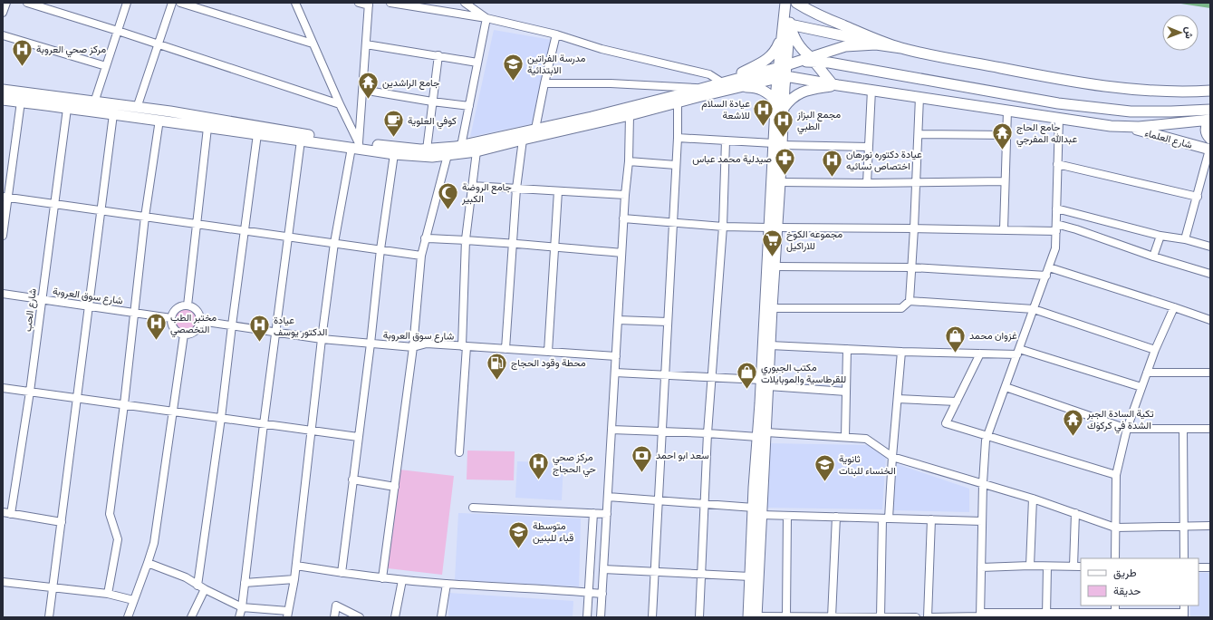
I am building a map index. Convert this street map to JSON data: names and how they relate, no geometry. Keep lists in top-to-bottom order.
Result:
{
  "streets": {
    "street": ["شارع العلماء", "شارع سوق العروبة", "شارع الحب"]
  },
  "crossings": [
    ["شارع سوق العروبة", "شارع الحب"]
  ],
  "places": {
    "hospital": [
      "مركز صحي العروبة",
      "عيادة السلام للاشعة",
      "مجمع البزاز الطبي",
      "عيادة دكتوره نورهان اختصاص نسائيه",
      "مختبر الطب التخصصي",
      "عيادة الدكتور يوسف",
      "مركز صحي حي الحجاج"
    ],
    "school or university": ["مدرسة الفراتين الابتدائية", "ثانوية الخنساء للبنات", "متوسطة قباء للبنين"],
    "temple": ["جامع الراشدين", "جامع الحاج عبدالله المفرجي", "تكية السادة الجبر الشدة في كركوك"],
    "cafe": ["كوفي العلوية"],
    "pharmacy": ["صيدلية محمد عباس"],
    "mosque": ["جامع الروضة الكبير"],
    "supermarket": ["مجموعه الكوخ للاراكيل"],
    "shop": ["غزوان محمد", "مكتب الجبوري للقرطاسية والموبايلات"],
    "fuel station": ["محطة وقود الحجاج"],
    "bank": ["سعد ابو احمد"]
  },
  "legend": ["طريق", "حديقة"],
  "north": "right"
}
